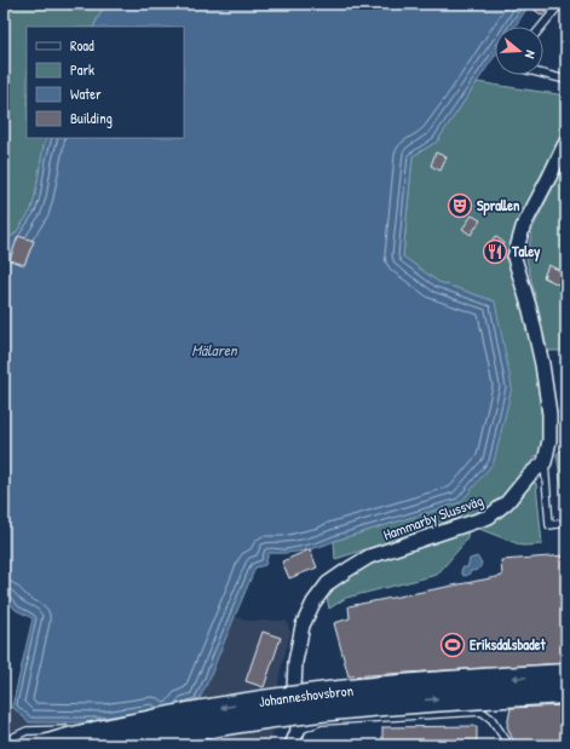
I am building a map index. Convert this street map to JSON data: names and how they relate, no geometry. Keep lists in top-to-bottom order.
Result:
{
  "streets": {
    "highway": ["Johanneshovsbron"],
    "street": ["Hammarby Slussväg"]
  },
  "water": ["Mälaren"],
  "places": {
    "theatre": ["Sprallen"],
    "restaurant": ["Taley"],
    "sports": ["Eriksdalsbadet"]
  },
  "legend": [
    "Road",
    "Park",
    "Water",
    "Building"
  ],
  "north": "right"
}
